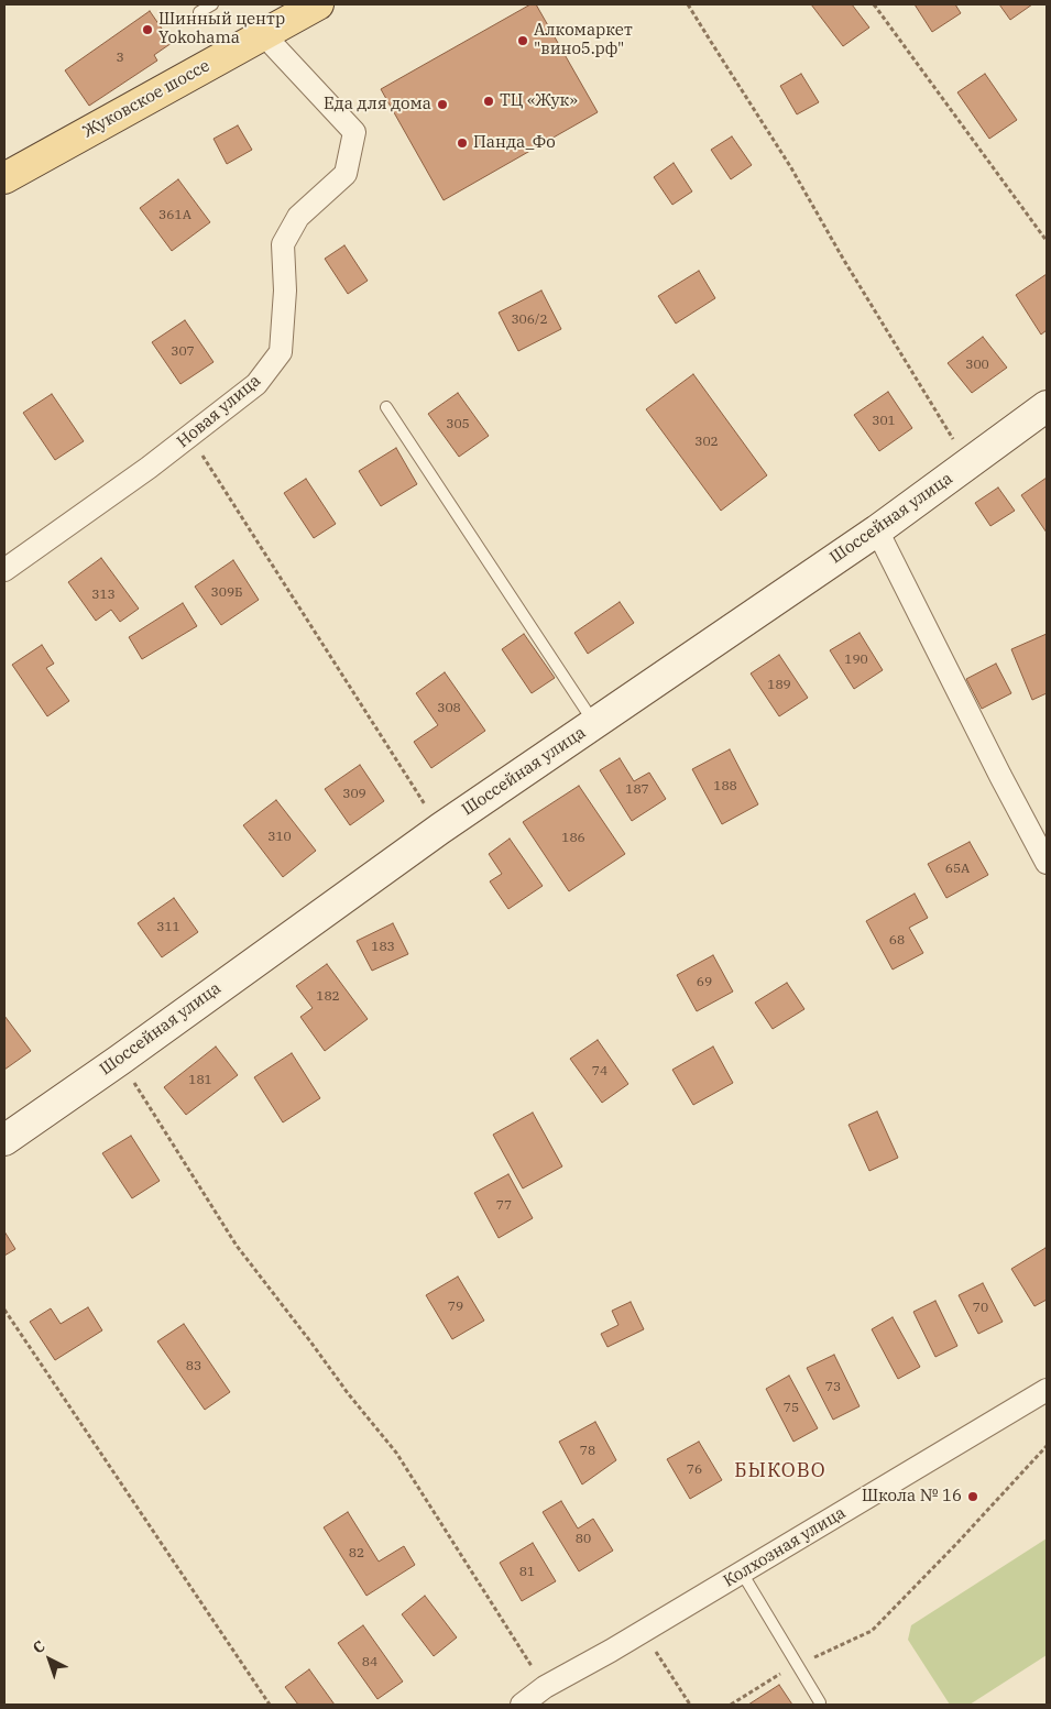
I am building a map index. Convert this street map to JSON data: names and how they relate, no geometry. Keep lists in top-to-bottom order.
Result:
{
  "streets": {
    "main road": ["Жуковское шоссе"],
    "street": ["Новая улица", "Шоссейная улица", "Колхозная улица"]
  },
  "crossings": [
    ["Жуковское шоссе", "Новая улица"]
  ],
  "districts": ["БЫКОВО"],
  "places": [
    "Шинный центр Yokohama",
    "Алкомаркет \"вино5.рф\"",
    "ТЦ «Жук»",
    "Еда для дома",
    "Панда_Фо",
    "Школа № 16"
  ],
  "house_numbers": [
    "3",
    "361А",
    "306/2",
    "307",
    "300",
    "301",
    "305",
    "302",
    "309Б",
    "313",
    "190",
    "189",
    "308",
    "188",
    "187",
    "309",
    "310",
    "186",
    "65А",
    "311",
    "68",
    "183",
    "69",
    "182",
    "74",
    "181",
    "77",
    "79",
    "70",
    "83",
    "73",
    "75",
    "78",
    "76",
    "80",
    "82",
    "81",
    "84"
  ],
  "north": "top left"
}
